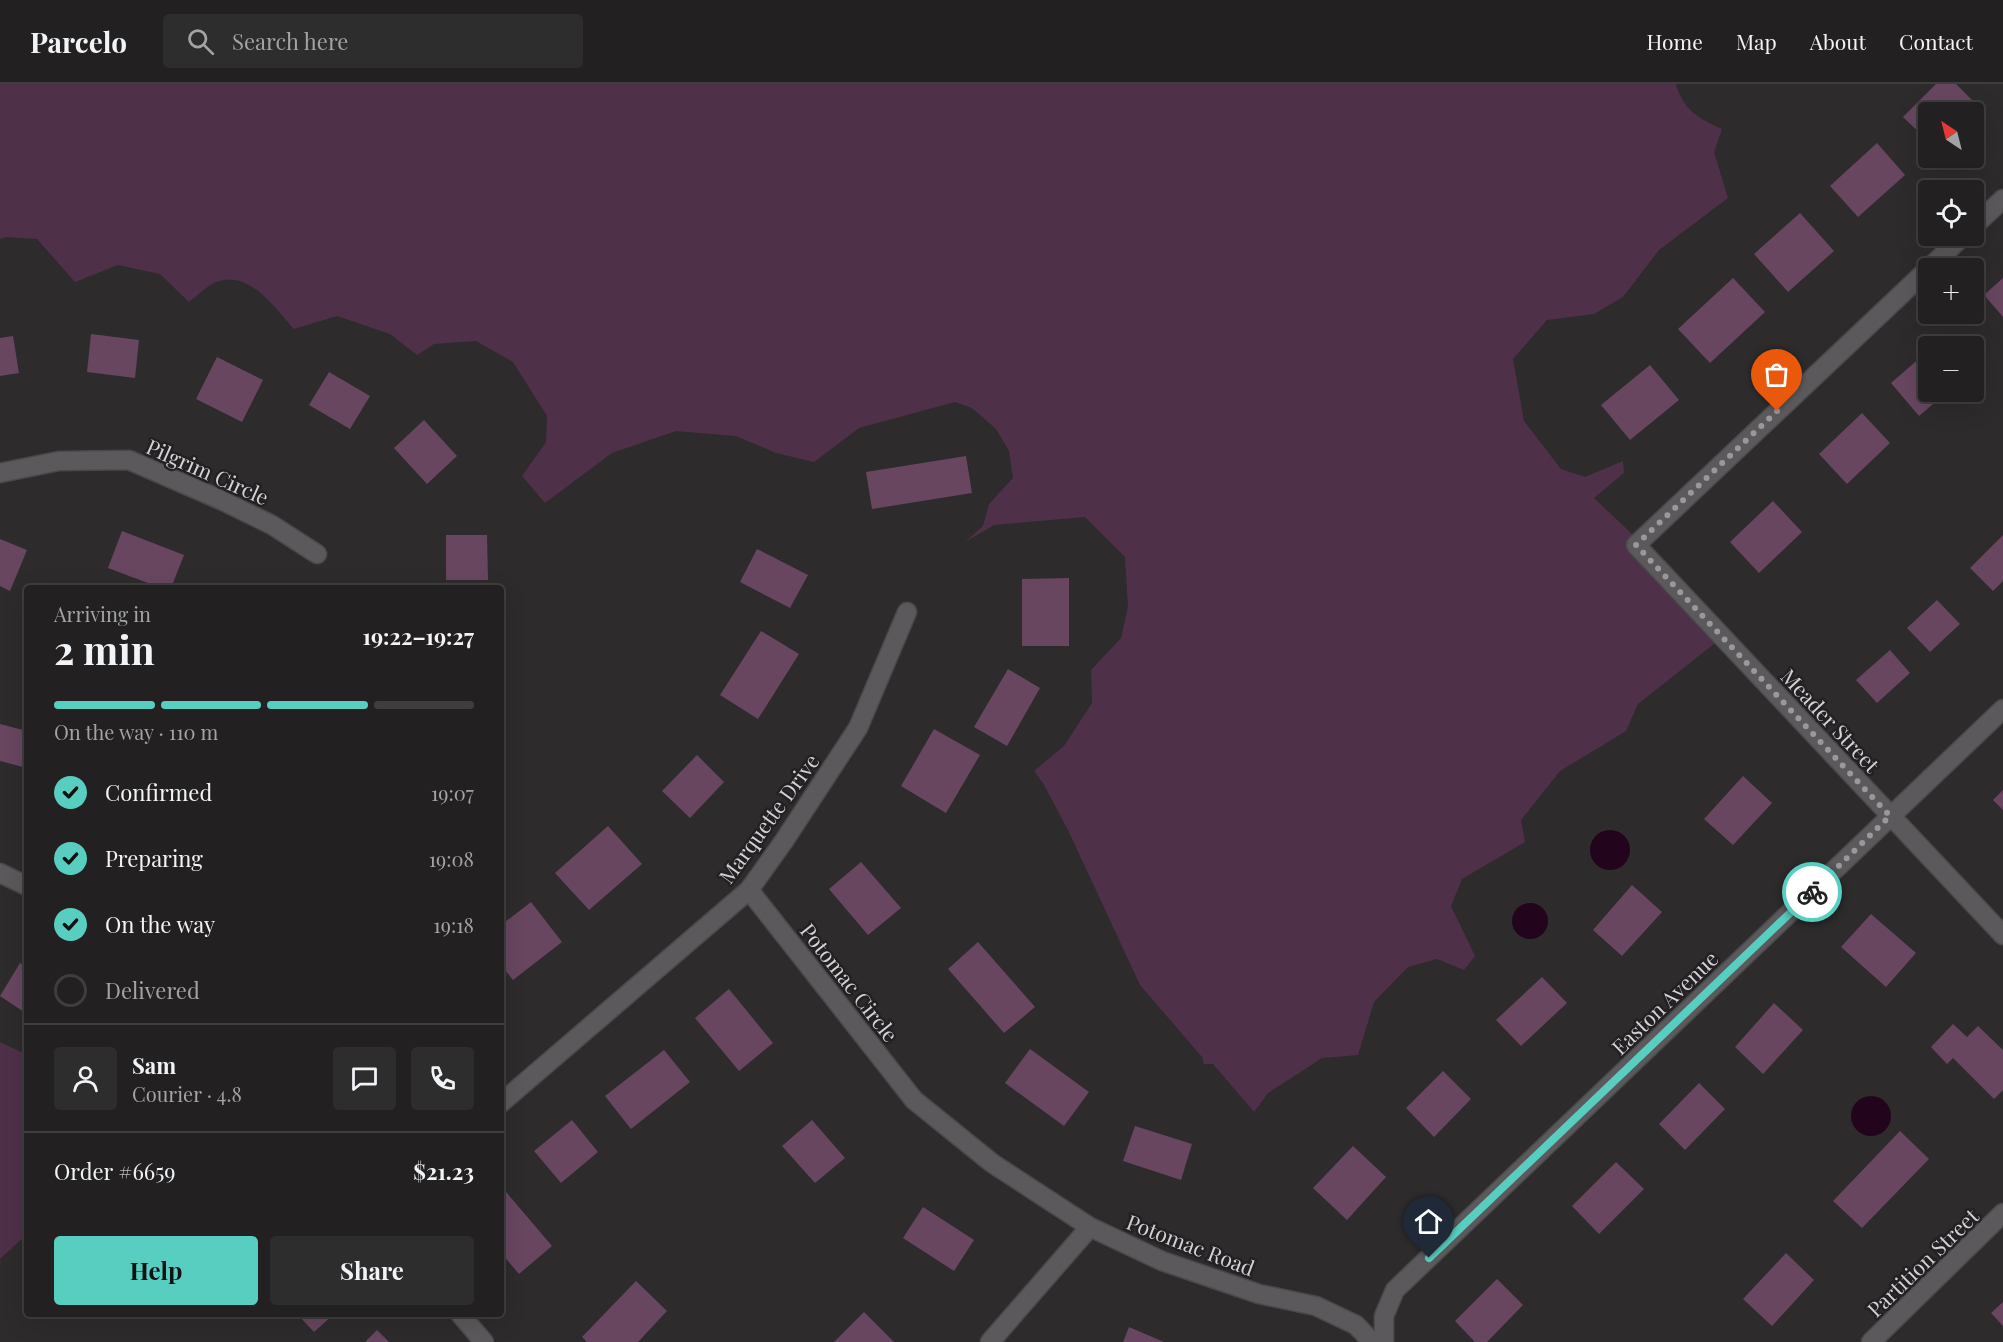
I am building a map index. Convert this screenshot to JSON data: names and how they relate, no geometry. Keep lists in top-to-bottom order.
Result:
{
  "streets": {
    "street": [
      "Pilgrim Circle",
      "Meader Street",
      "Marquette Drive",
      "Potomac Circle",
      "Easton Avenue",
      "Potomac Road",
      "Partition Street"
    ]
  },
  "crossings": [
    ["Meader Street", "Easton Avenue"],
    ["Marquette Drive", "Potomac Circle"],
    ["Potomac Circle", "Potomac Road"]
  ],
  "north": "top left",
  "page": {
    "header": "Parcelo",
    "search": "Search here",
    "nav": [
      "Home",
      "Map",
      "About",
      "Contact"
    ],
    "map_buttons": ["+", "−"],
    "heading": ["2 min", "Arriving in", "19:22–19:27"],
    "panel": [
      "Sam",
      "Courier · 4.8",
      "Order #6659",
      "$21.23"
    ],
    "bar": "On the way · 110 m",
    "list": [
      ["Confirmed", "19:07"],
      ["Preparing", "19:08"],
      ["On the way", "19:18"],
      "Delivered"
    ],
    "buttons": ["Help", "Share"]
  }
}
